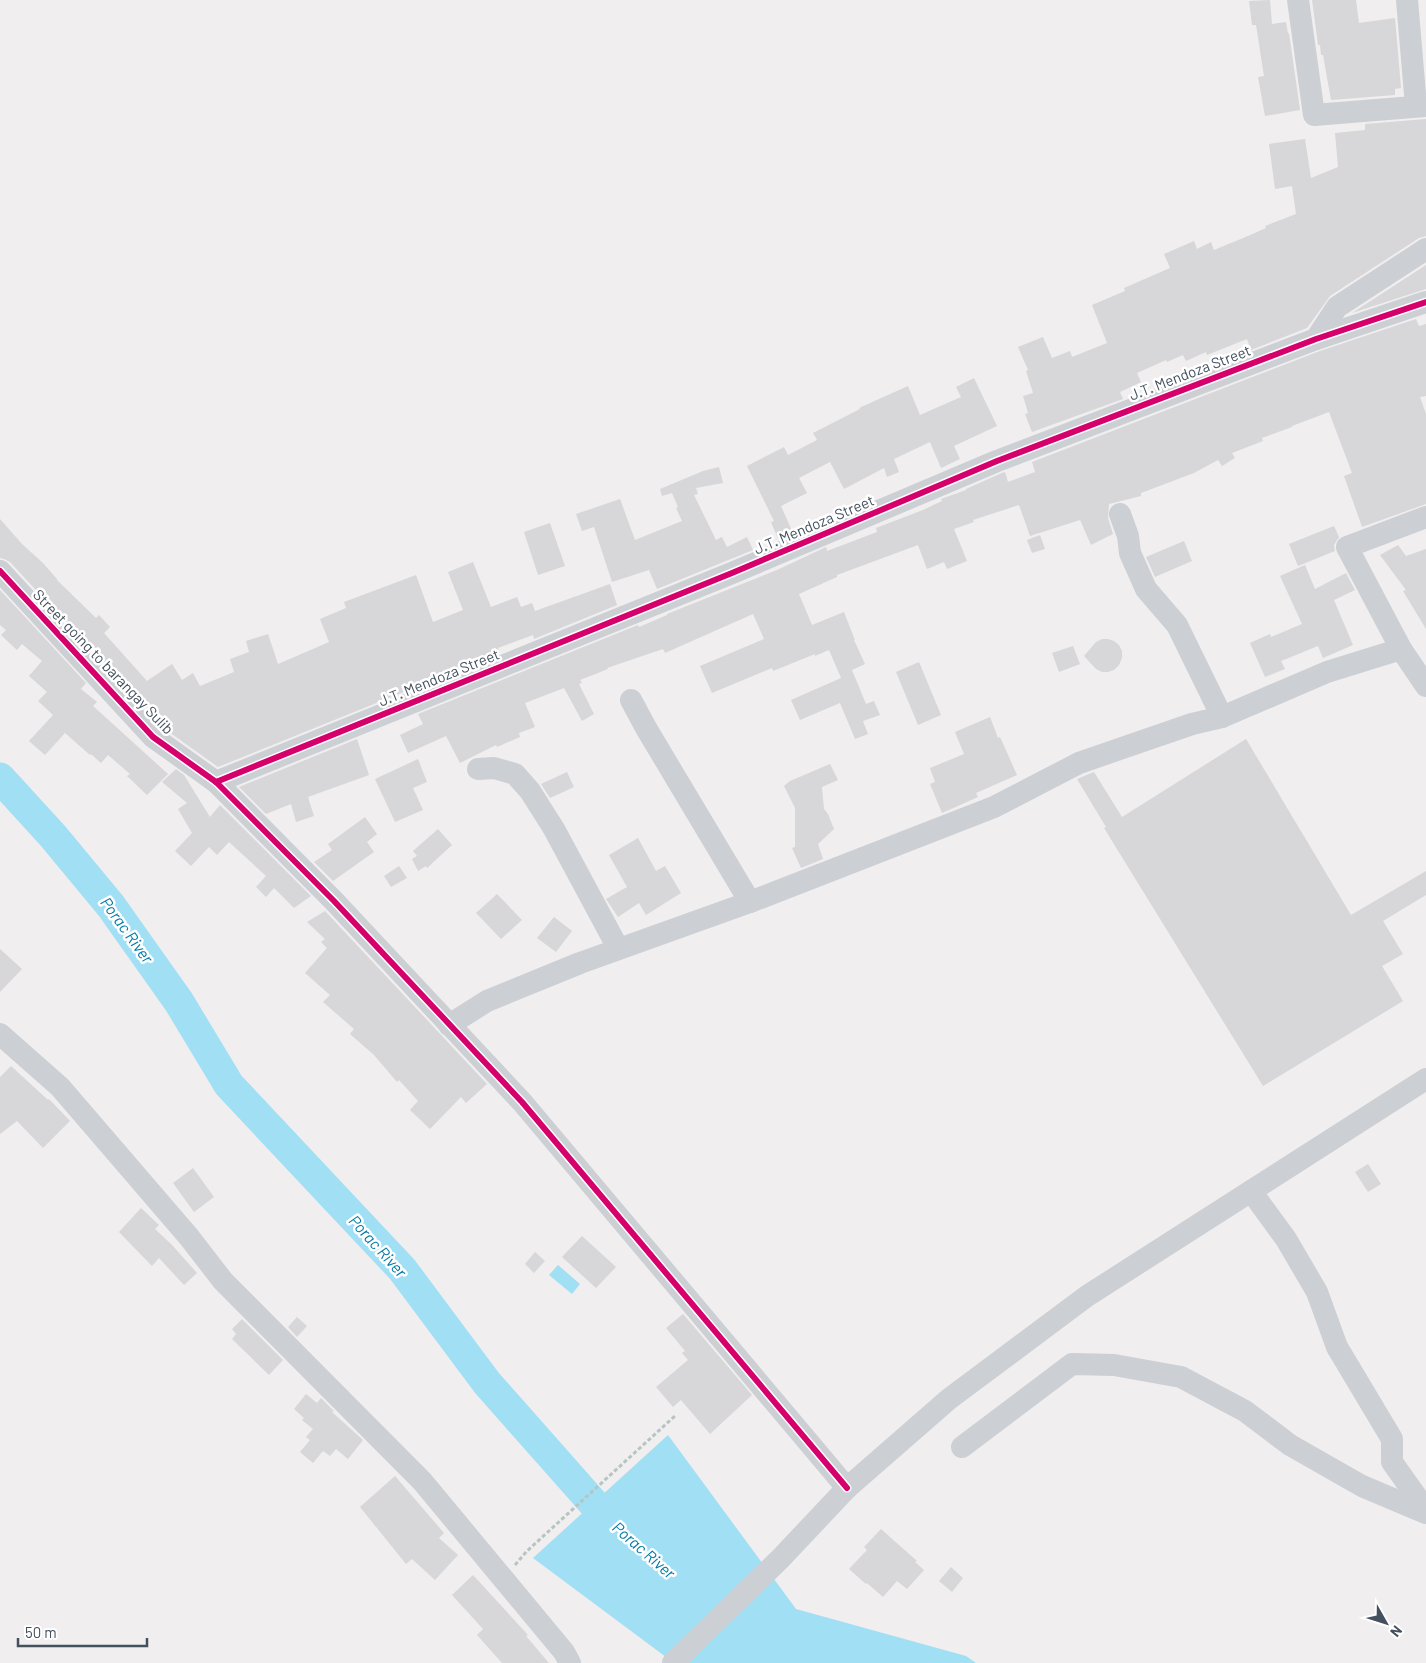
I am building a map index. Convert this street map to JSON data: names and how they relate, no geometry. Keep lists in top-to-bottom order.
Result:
{
  "streets": {
    "street": ["J.T. Mendoza Street", "Street going to barangay Sulib"]
  },
  "crossings": [
    ["J.T. Mendoza Street", "Street going to barangay Sulib"]
  ],
  "water": ["Porac River"],
  "scale_bar": "50 m",
  "north": "bottom right"
}
